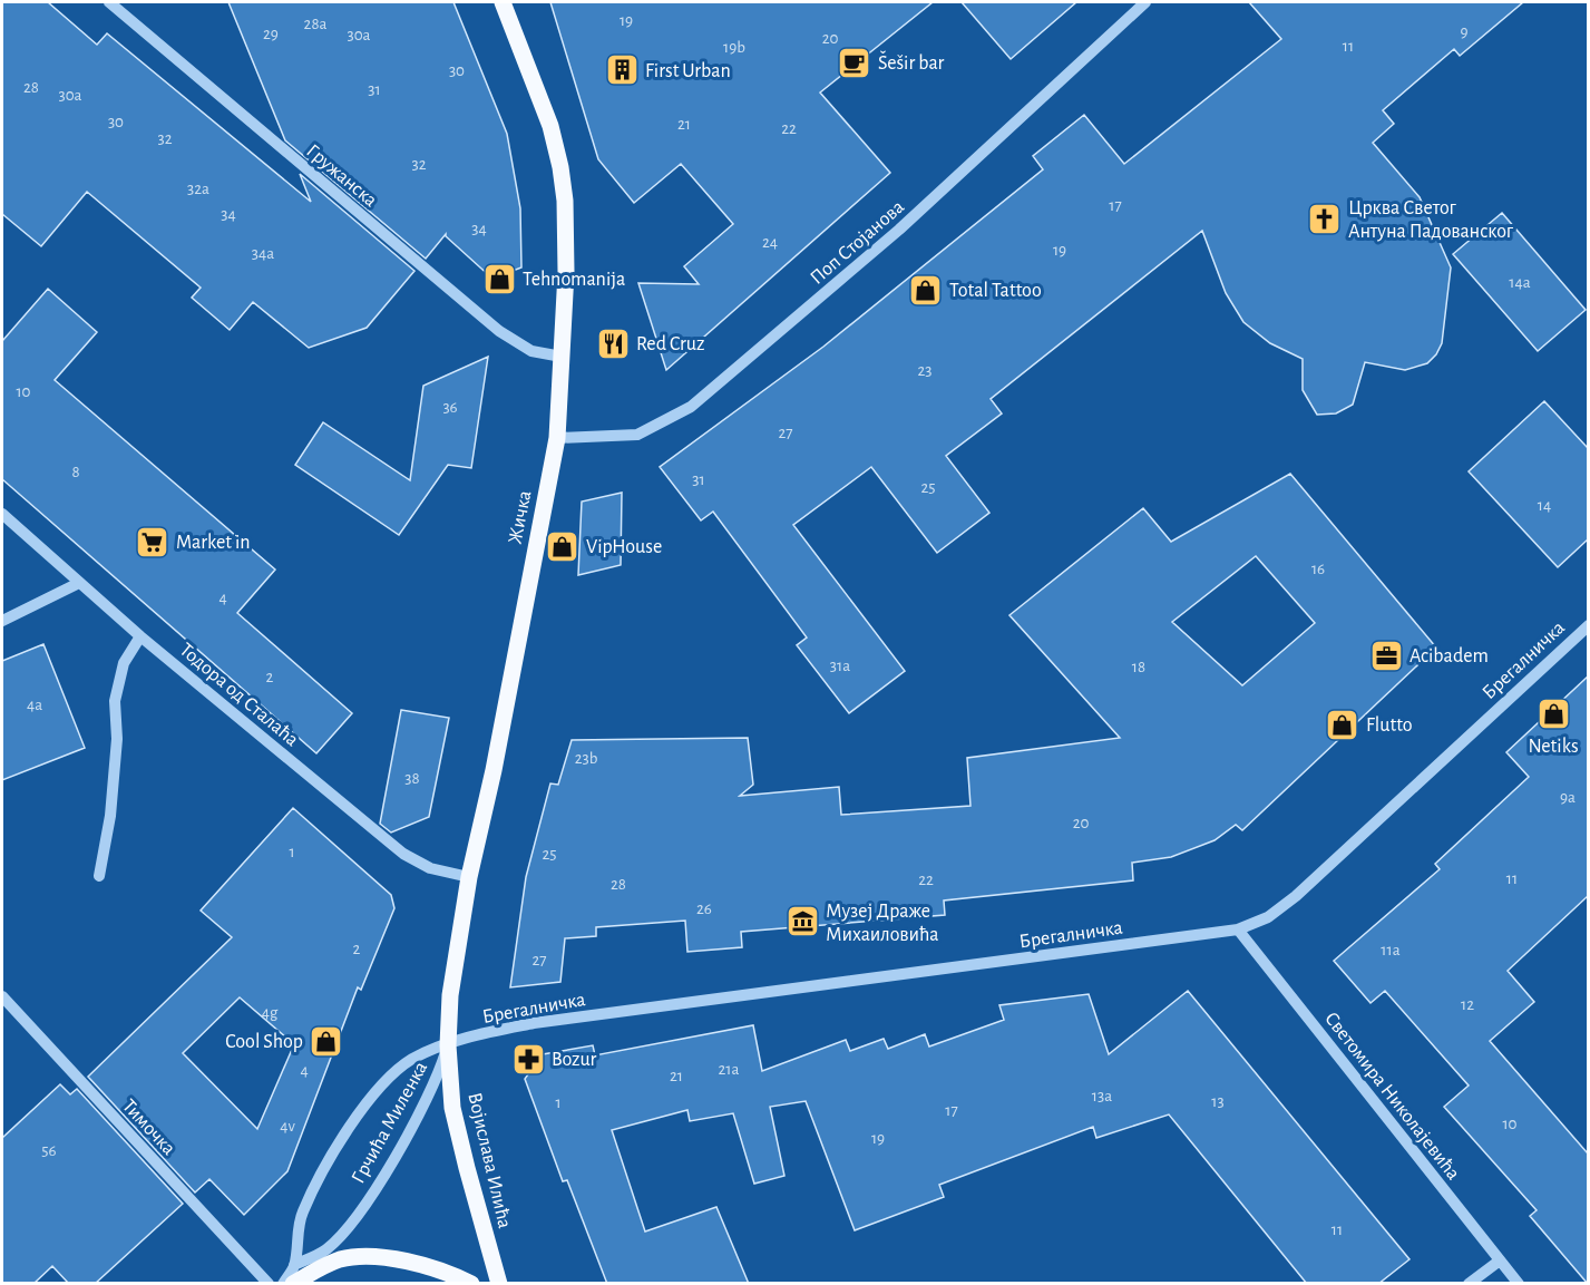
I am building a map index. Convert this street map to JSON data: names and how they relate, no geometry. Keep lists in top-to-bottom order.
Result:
{
  "streets": {
    "main road": ["Жичка", "Војислава Илића"],
    "street": [
      "Гружанска",
      "Поп Стојанова",
      "Брегалничка",
      "Тодора од Сталаћа",
      "Светомира Николајевића",
      "Грчића Миленка",
      "Тимочка"
    ]
  },
  "crossings": [
    ["Гружанска", "Жичка"],
    ["Поп Стојанова", "Жичка"],
    ["Жичка", "Брегалничка"],
    ["Жичка", "Тодора од Сталаћа"],
    ["Жичка", "Грчића Миленка"],
    ["Жичка", "Војислава Илића"],
    ["Брегалничка", "Светомира Николајевића"],
    ["Брегалничка", "Грчића Миленка"],
    ["Брегалничка", "Војислава Илића"],
    ["Грчића Миленка", "Војислава Илића"]
  ],
  "places": {
    "cafe": ["Šešir bar"],
    "building": ["First Urban"],
    "church": ["Црква Светог Антуна Падованског"],
    "shop": [
      "Tehnomanija",
      "Total Tattoo",
      "VipHouse",
      "Netiks",
      "Flutto",
      "Cool Shop"
    ],
    "restaurant": ["Red Cruz"],
    "supermarket": ["Market in"],
    "office": ["Acibadem"],
    "museum": ["Музеј Драже Михаиловића"],
    "pharmacy": ["Bozur"]
  },
  "house_numbers": [
    "19",
    "28a",
    "9",
    "29",
    "30a",
    "20",
    "11",
    "19b",
    "30",
    "28",
    "31",
    "30a",
    "30",
    "21",
    "22",
    "32",
    "32",
    "32a",
    "17",
    "34",
    "34",
    "24",
    "19",
    "34a",
    "14a",
    "23",
    "10",
    "36",
    "27",
    "8",
    "31",
    "25",
    "14",
    "16",
    "4",
    "31a",
    "18",
    "2",
    "4a",
    "23b",
    "38",
    "9a",
    "20",
    "1",
    "25",
    "11",
    "22",
    "28",
    "26",
    "2",
    "11a",
    "27",
    "12",
    "4g",
    "21a",
    "4",
    "21",
    "13a",
    "13",
    "1",
    "17",
    "10",
    "4v",
    "19",
    "56",
    "11"
  ]
}
